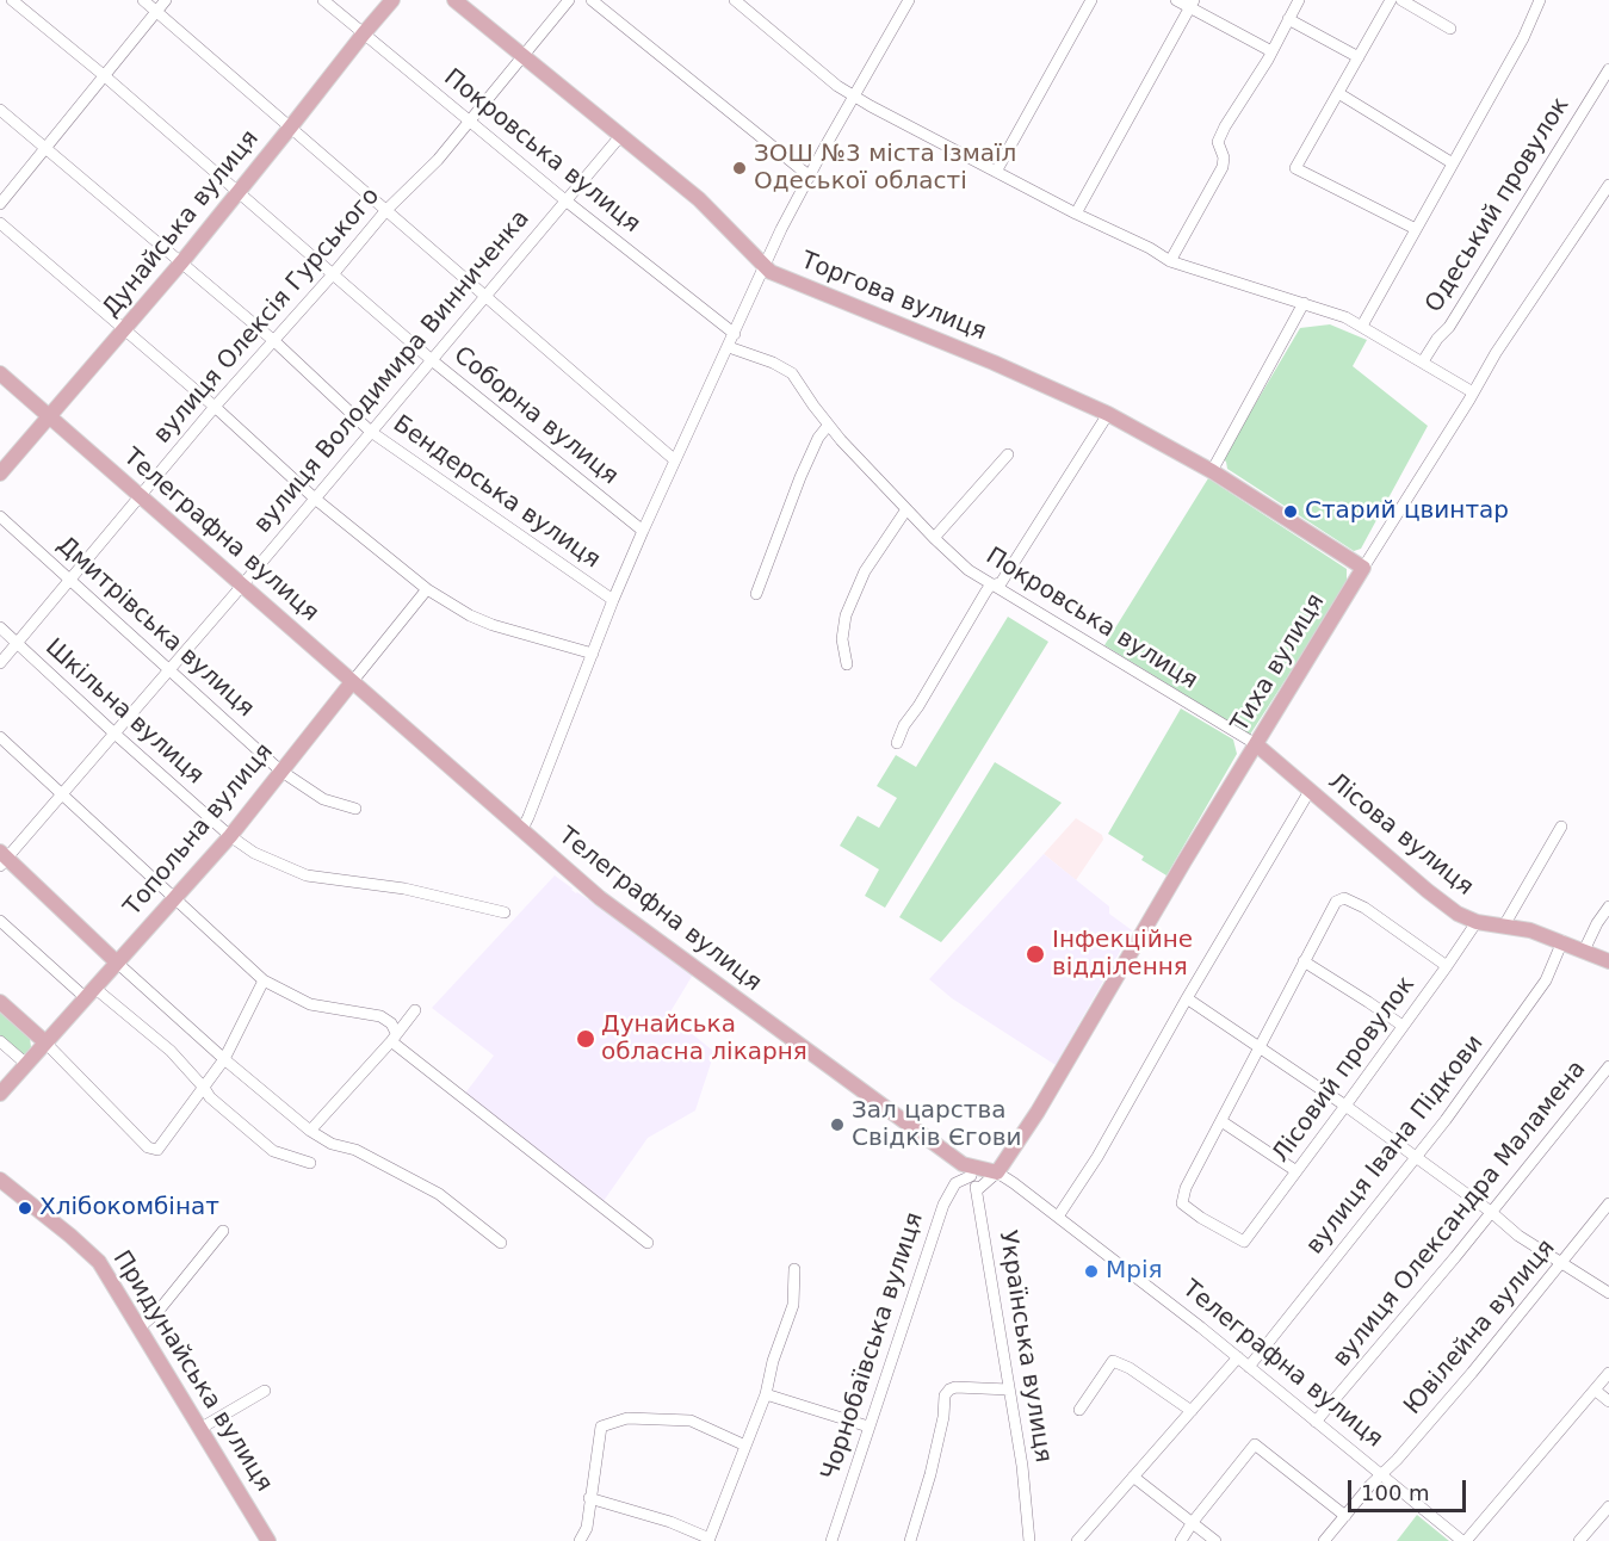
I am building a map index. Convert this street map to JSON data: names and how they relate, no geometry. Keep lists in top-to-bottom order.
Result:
{
  "streets": {
    "main road": [
      "Дунайська вулиця",
      "Торгова вулиця",
      "Телеграфна вулиця",
      "Тиха вулиця",
      "Топольна вулиця",
      "Лісова вулиця",
      "Придунайська вулиця"
    ],
    "street": [
      "Покровська вулиця",
      "Одеський провулок",
      "вулиця Олексія Гурського",
      "вулиця Володимира Винниченка",
      "Соборна вулиця",
      "Бендерська вулиця",
      "Дмитрівська вулиця",
      "Шкільна вулиця",
      "Лісовий провулок",
      "вулиця Івана Підкови",
      "вулиця Олександра Маламена",
      "Ювілейна вулиця",
      "Чорнобаївська вулиця",
      "Українська вулиця"
    ]
  },
  "crossings": [
    ["Покровська вулиця", "Дунайська вулиця"],
    ["Покровська вулиця", "вулиця Олексія Гурського"],
    ["Покровська вулиця", "вулиця Володимира Винниченка"],
    ["Покровська вулиця", "Тиха вулиця"],
    ["Покровська вулиця", "Лісова вулиця"],
    ["Дунайська вулиця", "Соборна вулиця"],
    ["Дунайська вулиця", "Бендерська вулиця"],
    ["Дунайська вулиця", "Телеграфна вулиця"],
    ["Торгова вулиця", "вулиця Олексія Гурського"],
    ["Торгова вулиця", "вулиця Володимира Винниченка"],
    ["Торгова вулиця", "Тиха вулиця"],
    ["вулиця Олексія Гурського", "Соборна вулиця"],
    ["вулиця Олексія Гурського", "Бендерська вулиця"],
    ["вулиця Олексія Гурського", "Телеграфна вулиця"],
    ["вулиця Олексія Гурського", "Дмитрівська вулиця"],
    ["вулиця Олексія Гурського", "Шкільна вулиця"],
    ["вулиця Володимира Винниченка", "Соборна вулиця"],
    ["вулиця Володимира Винниченка", "Бендерська вулиця"],
    ["вулиця Володимира Винниченка", "Телеграфна вулиця"],
    ["вулиця Володимира Винниченка", "Дмитрівська вулиця"],
    ["вулиця Володимира Винниченка", "Шкільна вулиця"],
    ["Телеграфна вулиця", "Тиха вулиця"],
    ["Телеграфна вулиця", "Топольна вулиця"],
    ["Телеграфна вулиця", "вулиця Івана Підкови"],
    ["Телеграфна вулиця", "вулиця Олександра Маламена"],
    ["Телеграфна вулиця", "Ювілейна вулиця"],
    ["Телеграфна вулиця", "Чорнобаївська вулиця"],
    ["Телеграфна вулиця", "Українська вулиця"],
    ["Дмитрівська вулиця", "Топольна вулиця"],
    ["Тиха вулиця", "Лісова вулиця"],
    ["Шкільна вулиця", "Топольна вулиця"],
    ["Лісова вулиця", "Лісовий провулок"],
    ["Лісова вулиця", "вулиця Івана Підкови"],
    ["Чорнобаївська вулиця", "Українська вулиця"]
  ],
  "places": [
    "ЗОШ №3 міста Ізмаїл Одеської області",
    "Старий цвинтар",
    "Інфекційне відділення",
    "Дунайська обласна лікарня",
    "Зал царства Свідків Єгови",
    "Хлібокомбінат",
    "Мрія"
  ],
  "scale_bar": "100 m"
}
